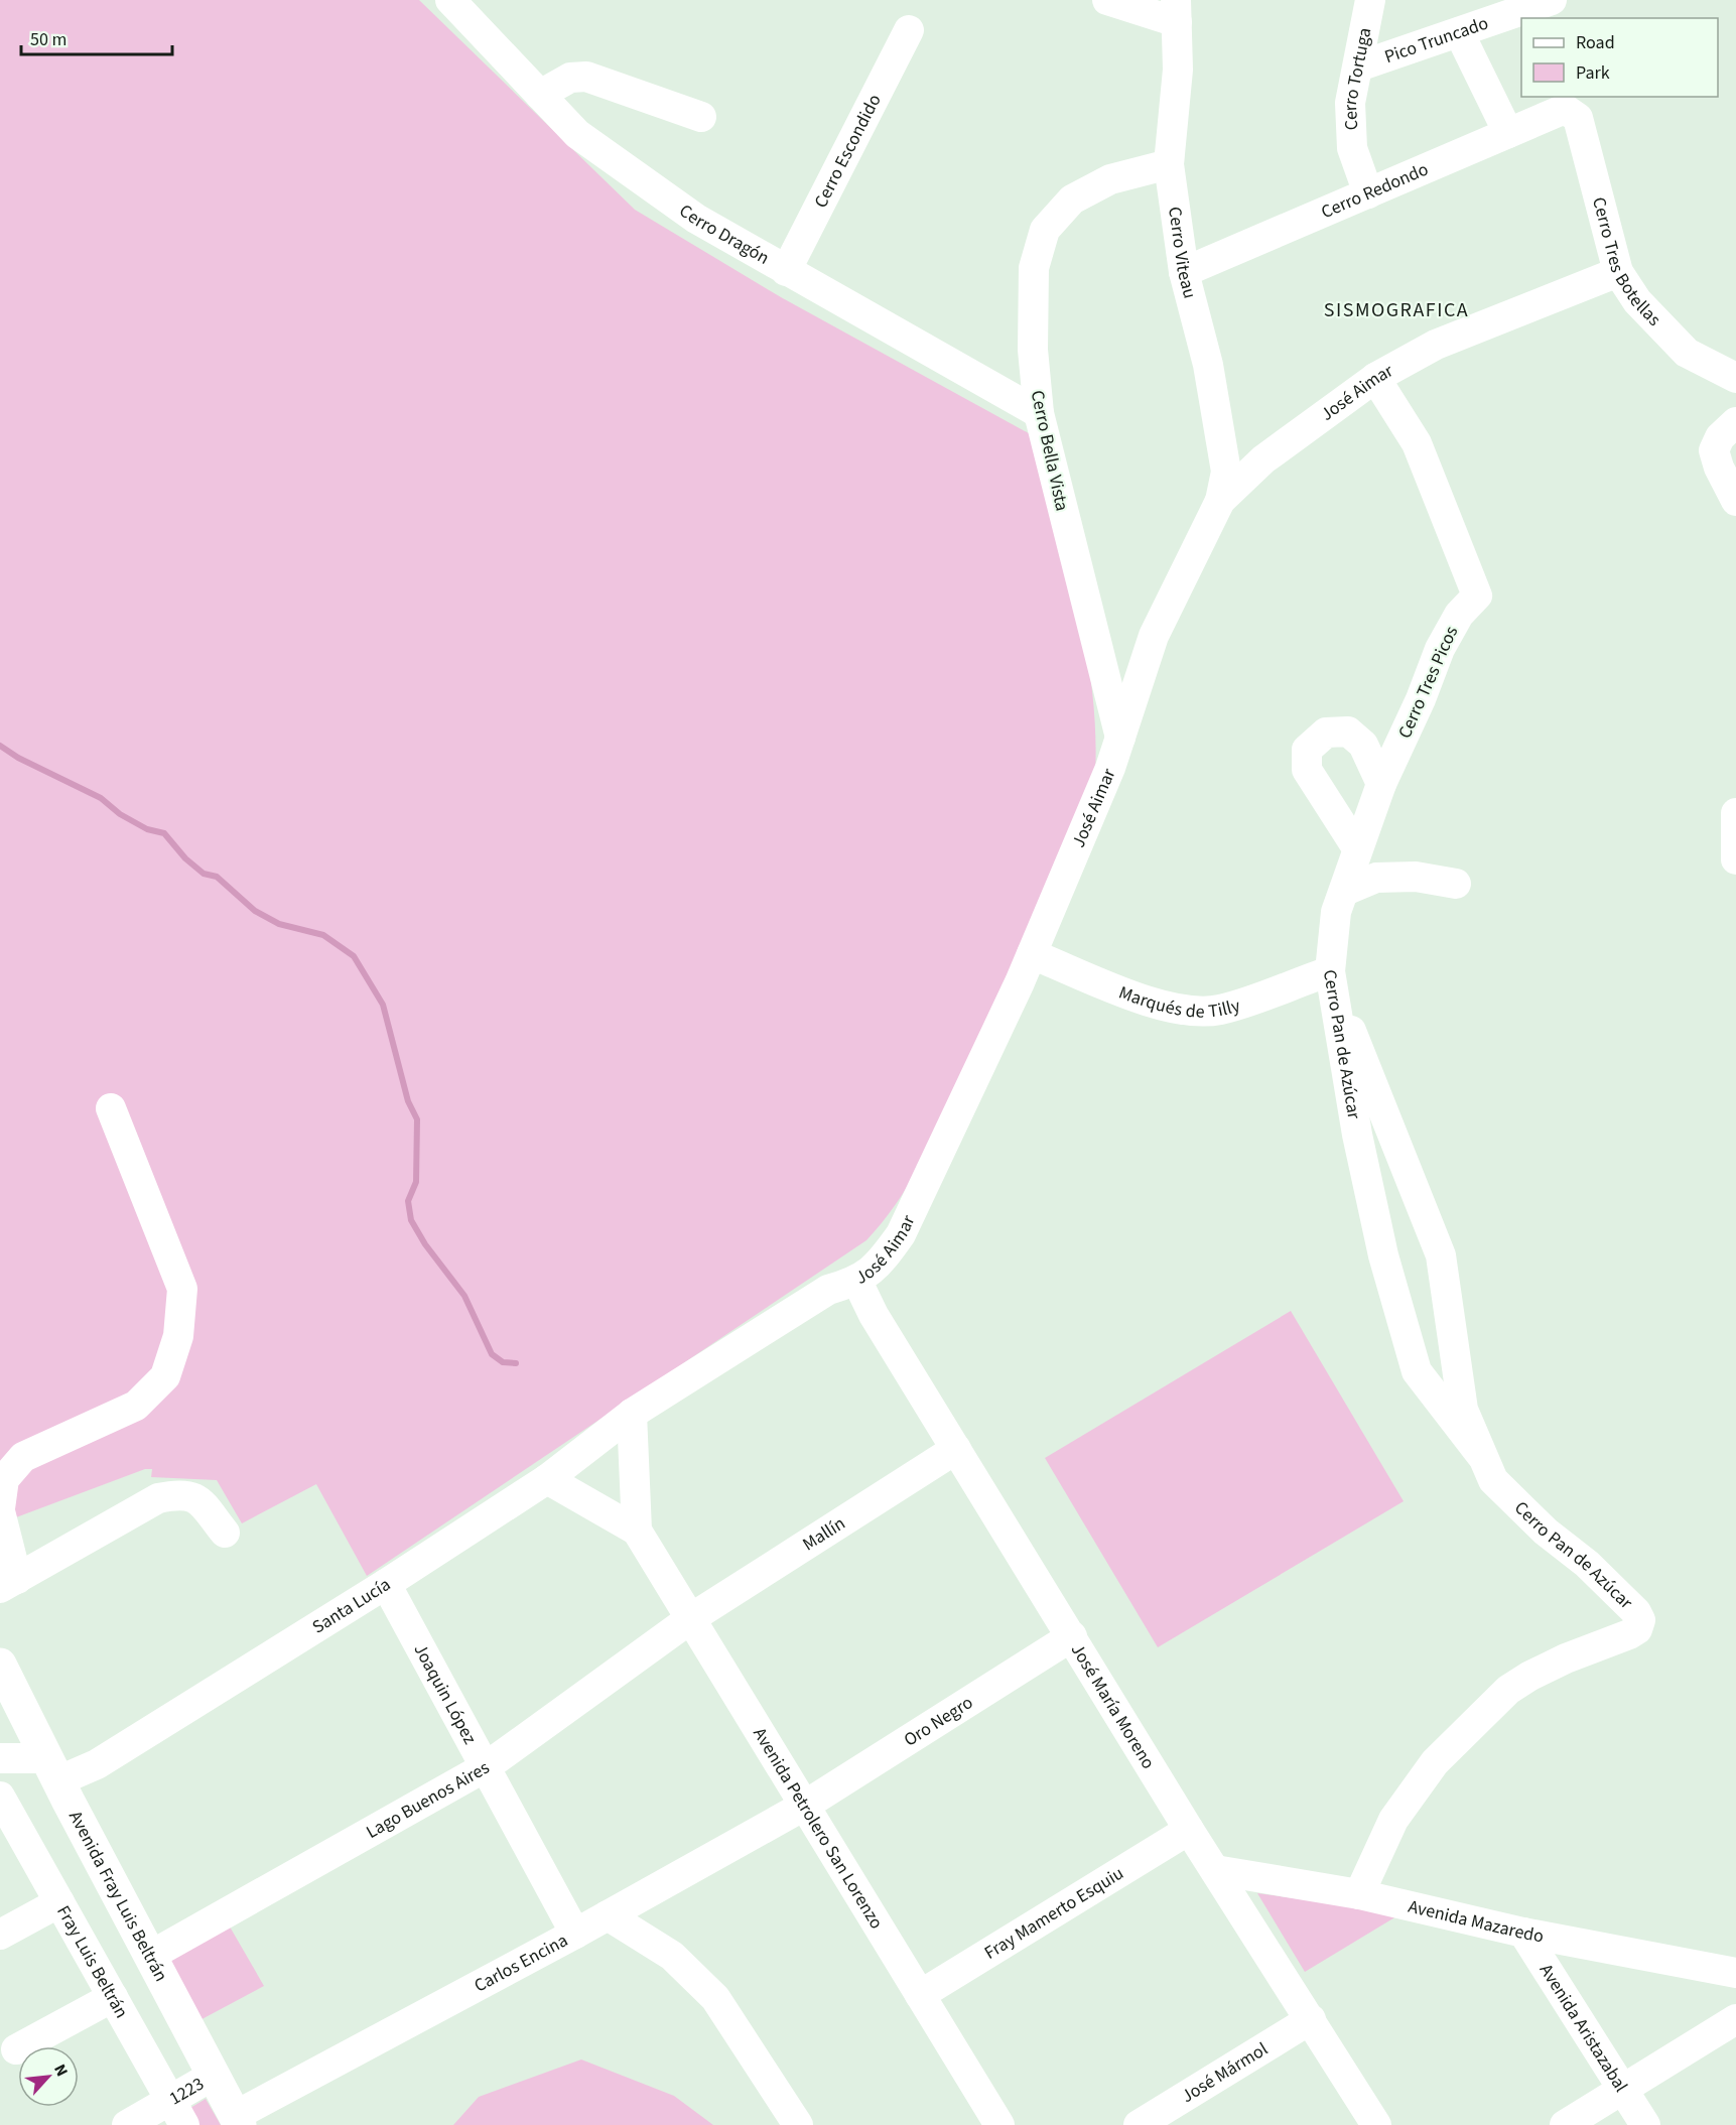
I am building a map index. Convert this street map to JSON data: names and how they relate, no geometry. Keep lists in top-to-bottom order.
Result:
{
  "streets": {
    "main road": ["Avenida Fray Luis Beltrán"],
    "street": [
      "Pico Truncado",
      "Cerro Tortuga",
      "Cerro Escondido",
      "Cerro Redondo",
      "Cerro Dragón",
      "Cerro Viteau",
      "Cerro Tres Botellas",
      "José Aimar",
      "Cerro Bella Vista",
      "Cerro Tres Picos",
      "Marqués de Tilly",
      "Cerro Pan de Azúcar",
      "Mallín",
      "Santa Lucía",
      "Joaquin López",
      "José María Moreno",
      "Oro Negro",
      "Lago Buenos Aires",
      "Avenida Petrolero San Lorenzo",
      "Fray Mamerto Esquiu",
      "Avenida Mazaredo",
      "Fray Luis Beltrán",
      "Carlos Encina",
      "Avenida Aristazabal",
      "José Mármol",
      "1223"
    ]
  },
  "crossings": [
    ["Pico Truncado", "Cerro Tortuga"],
    ["Cerro Tortuga", "Cerro Redondo"],
    ["Cerro Escondido", "Cerro Dragón"],
    ["Cerro Redondo", "Cerro Viteau"],
    ["Cerro Redondo", "Cerro Tres Botellas"],
    ["Cerro Dragón", "Cerro Bella Vista"],
    ["Cerro Viteau", "José Aimar"],
    ["Cerro Viteau", "Cerro Bella Vista"],
    ["Cerro Tres Botellas", "José Aimar"],
    ["José Aimar", "Cerro Bella Vista"],
    ["José Aimar", "Cerro Tres Picos"],
    ["José Aimar", "Marqués de Tilly"],
    ["José Aimar", "Santa Lucía"],
    ["José Aimar", "José María Moreno"],
    ["José Aimar", "Avenida Petrolero San Lorenzo"],
    ["Cerro Tres Picos", "Marqués de Tilly"],
    ["Cerro Tres Picos", "Cerro Pan de Azúcar"],
    ["Marqués de Tilly", "Cerro Pan de Azúcar"],
    ["Cerro Pan de Azúcar", "Avenida Mazaredo"],
    ["Mallín", "José María Moreno"],
    ["Mallín", "Lago Buenos Aires"],
    ["Mallín", "Avenida Petrolero San Lorenzo"],
    ["Santa Lucía", "Joaquin López"],
    ["Santa Lucía", "Avenida Petrolero San Lorenzo"],
    ["Santa Lucía", "Avenida Fray Luis Beltrán"],
    ["Joaquin López", "Lago Buenos Aires"],
    ["Joaquin López", "Carlos Encina"],
    ["José María Moreno", "Oro Negro"],
    ["José María Moreno", "Fray Mamerto Esquiu"],
    ["José María Moreno", "Avenida Mazaredo"],
    ["José María Moreno", "José Mármol"],
    ["Oro Negro", "Avenida Petrolero San Lorenzo"],
    ["Oro Negro", "Carlos Encina"],
    ["Lago Buenos Aires", "Avenida Petrolero San Lorenzo"],
    ["Lago Buenos Aires", "Avenida Fray Luis Beltrán"],
    ["Avenida Petrolero San Lorenzo", "Fray Mamerto Esquiu"],
    ["Avenida Petrolero San Lorenzo", "Carlos Encina"],
    ["Avenida Fray Luis Beltrán", "Carlos Encina"],
    ["Avenida Fray Luis Beltrán", "1223"],
    ["Avenida Mazaredo", "Avenida Aristazabal"],
    ["Fray Luis Beltrán", "1223"]
  ],
  "districts": ["SISMOGRAFICA"],
  "legend": ["Road", "Park"],
  "scale_bar": "50 m",
  "north": "top right"
}
